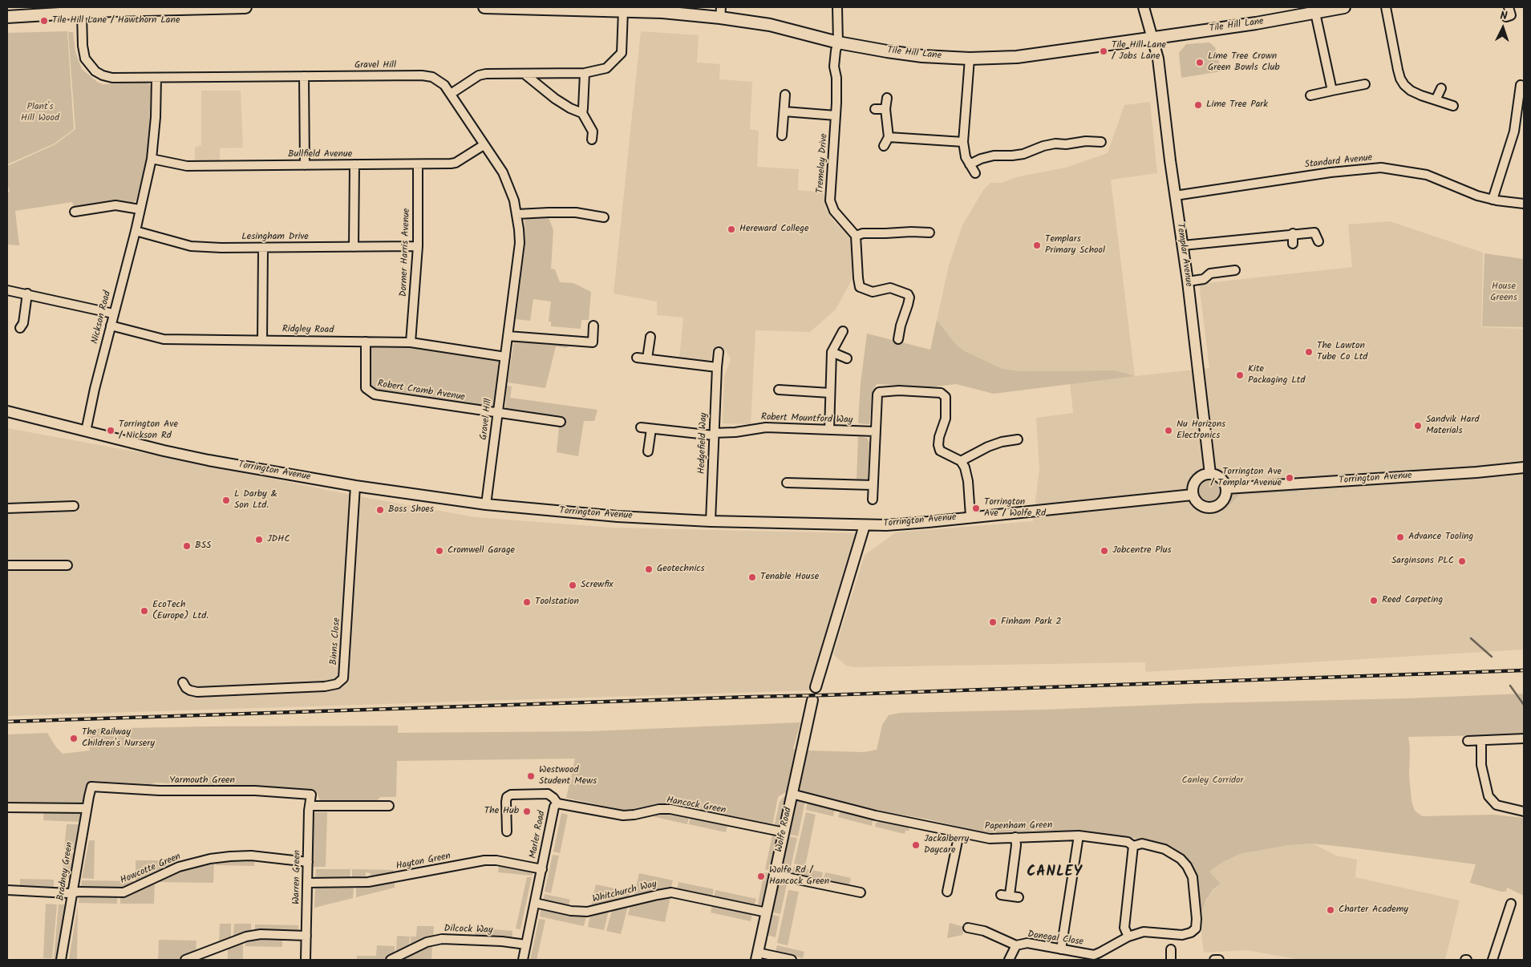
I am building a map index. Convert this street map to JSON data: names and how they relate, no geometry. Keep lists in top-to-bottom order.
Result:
{
  "streets": {
    "main road": ["Tile Hill Lane"],
    "street": [
      "Gravel Hill",
      "Bullfield Avenue",
      "Standard Avenue",
      "Tremelay Drive",
      "Lesingham Drive",
      "Dormer Harris Avenue",
      "Templar Avenue",
      "Nickson Road",
      "Ridgley Road",
      "Robert Cramb Avenue",
      "Robert Mountford Way",
      "Hedgefield Way",
      "Torrington Avenue",
      "Binns Close",
      "Yarmouth Green",
      "Hancock Green",
      "Papenham Green",
      "Wolfe Road",
      "Marler Road",
      "Hayton Green",
      "Howcotte Green",
      "Bradney Green",
      "Warren Green",
      "Whitchurch Way",
      "Dilcock Way",
      "Donegal Close"
    ]
  },
  "crossings": [
    ["Tile Hill Lane", "Tremelay Drive"],
    ["Tile Hill Lane", "Templar Avenue"],
    ["Gravel Hill", "Bullfield Avenue"],
    ["Gravel Hill", "Nickson Road"],
    ["Gravel Hill", "Ridgley Road"],
    ["Gravel Hill", "Robert Cramb Avenue"],
    ["Gravel Hill", "Torrington Avenue"],
    ["Bullfield Avenue", "Dormer Harris Avenue"],
    ["Bullfield Avenue", "Nickson Road"],
    ["Standard Avenue", "Templar Avenue"],
    ["Lesingham Drive", "Dormer Harris Avenue"],
    ["Lesingham Drive", "Nickson Road"],
    ["Dormer Harris Avenue", "Ridgley Road"],
    ["Templar Avenue", "Torrington Avenue"],
    ["Nickson Road", "Ridgley Road"],
    ["Nickson Road", "Torrington Avenue"],
    ["Ridgley Road", "Robert Cramb Avenue"],
    ["Robert Mountford Way", "Hedgefield Way"],
    ["Hedgefield Way", "Torrington Avenue"],
    ["Torrington Avenue", "Binns Close"],
    ["Yarmouth Green", "Bradney Green"],
    ["Yarmouth Green", "Warren Green"],
    ["Hancock Green", "Wolfe Road"],
    ["Hancock Green", "Marler Road"],
    ["Papenham Green", "Wolfe Road"],
    ["Papenham Green", "Donegal Close"],
    ["Wolfe Road", "Whitchurch Way"],
    ["Marler Road", "Hayton Green"],
    ["Marler Road", "Whitchurch Way"],
    ["Marler Road", "Dilcock Way"],
    ["Hayton Green", "Warren Green"],
    ["Howcotte Green", "Bradney Green"],
    ["Howcotte Green", "Warren Green"]
  ],
  "districts": ["CANLEY"],
  "parks": ["Plant's Hill Wood", "House Greens", "Canley Corridor"],
  "places": [
    "Tile Hill Lane / Hawthorn Lane",
    "Tile Hill Lane / Jobs Lane",
    "Lime Tree Crown Green Bowls Club",
    "Lime Tree Park",
    "Hereward College",
    "Templars Primary School",
    "The Lawton Tube Co Ltd",
    "Kite Packaging Ltd",
    "Sandvik Hard Materials",
    "Torrington Ave / Nickson Rd",
    "Nu Horizons Electronics",
    "Torrington Ave / Templar Avenue",
    "L Darby & Son Ltd.",
    "Torrington Ave / Wolfe Rd",
    "Boss Shoes",
    "Advance Tooling",
    "JDHC",
    "BSS",
    "Cromwell Garage",
    "Jobcentre Plus",
    "Sarginsons PLC",
    "Geotechnics",
    "Tenable House",
    "Screwfix",
    "Reed Carpeting",
    "Toolstation",
    "EcoTech (Europe) Ltd.",
    "Finham Park 2",
    "The Railway Children's Nursery",
    "Westwood Student Mews",
    "The Hub",
    "Jackalberry Daycare",
    "Wolfe Rd / Hancock Green",
    "Charter Academy"
  ],
  "north": "top"
}
